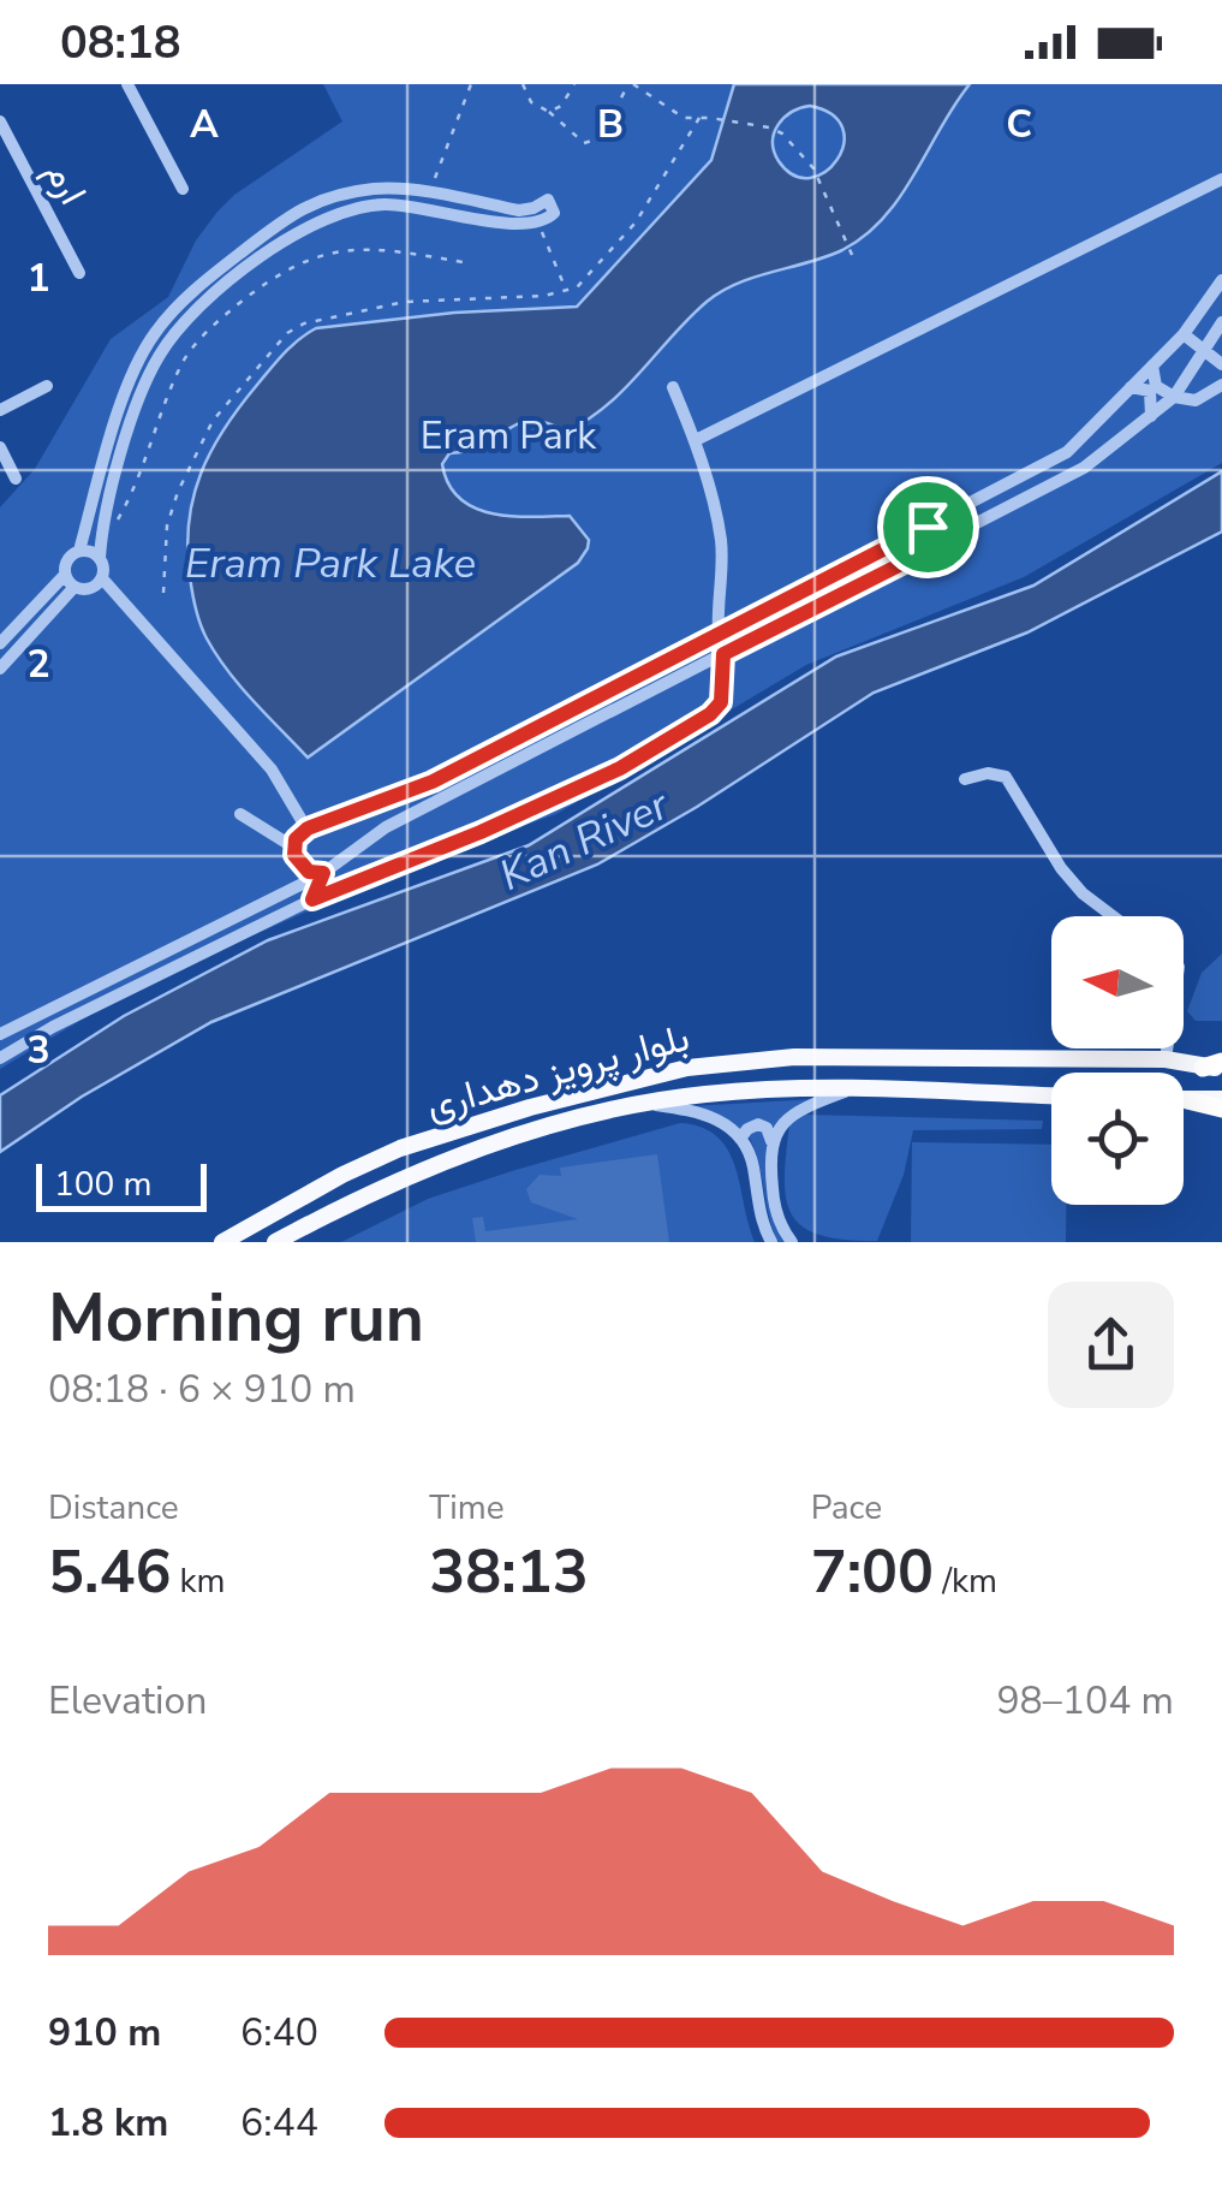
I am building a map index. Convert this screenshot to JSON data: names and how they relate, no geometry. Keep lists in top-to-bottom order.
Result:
{
  "streets": {
    "main road": ["بلوار پرویز دهداری"],
    "street": ["ارم"]
  },
  "water": ["Eram Park Lake", "Kan River"],
  "parks": ["Eram Park"],
  "scale_bar": "100 m",
  "north": "left",
  "page": {
    "status": "08:18",
    "scale": "100 m",
    "heading": ["Morning run", "08:18 · 6 × 910 m"],
    "stats": [
      ["Distance", "5.46 km"],
      ["Time", "38:13"],
      ["Pace", "7:00 /km"]
    ],
    "chart": ["Elevation", "98–104 m"],
    "list": [
      {
        "name": "910 m",
        "note": "6:40"
      },
      {
        "name": "1.8 km",
        "note": "6:44"
      }
    ]
  },
  "grid": {
    "columns": ["A", "B", "C"],
    "rows": ["1", "2", "3"]
  }
}
